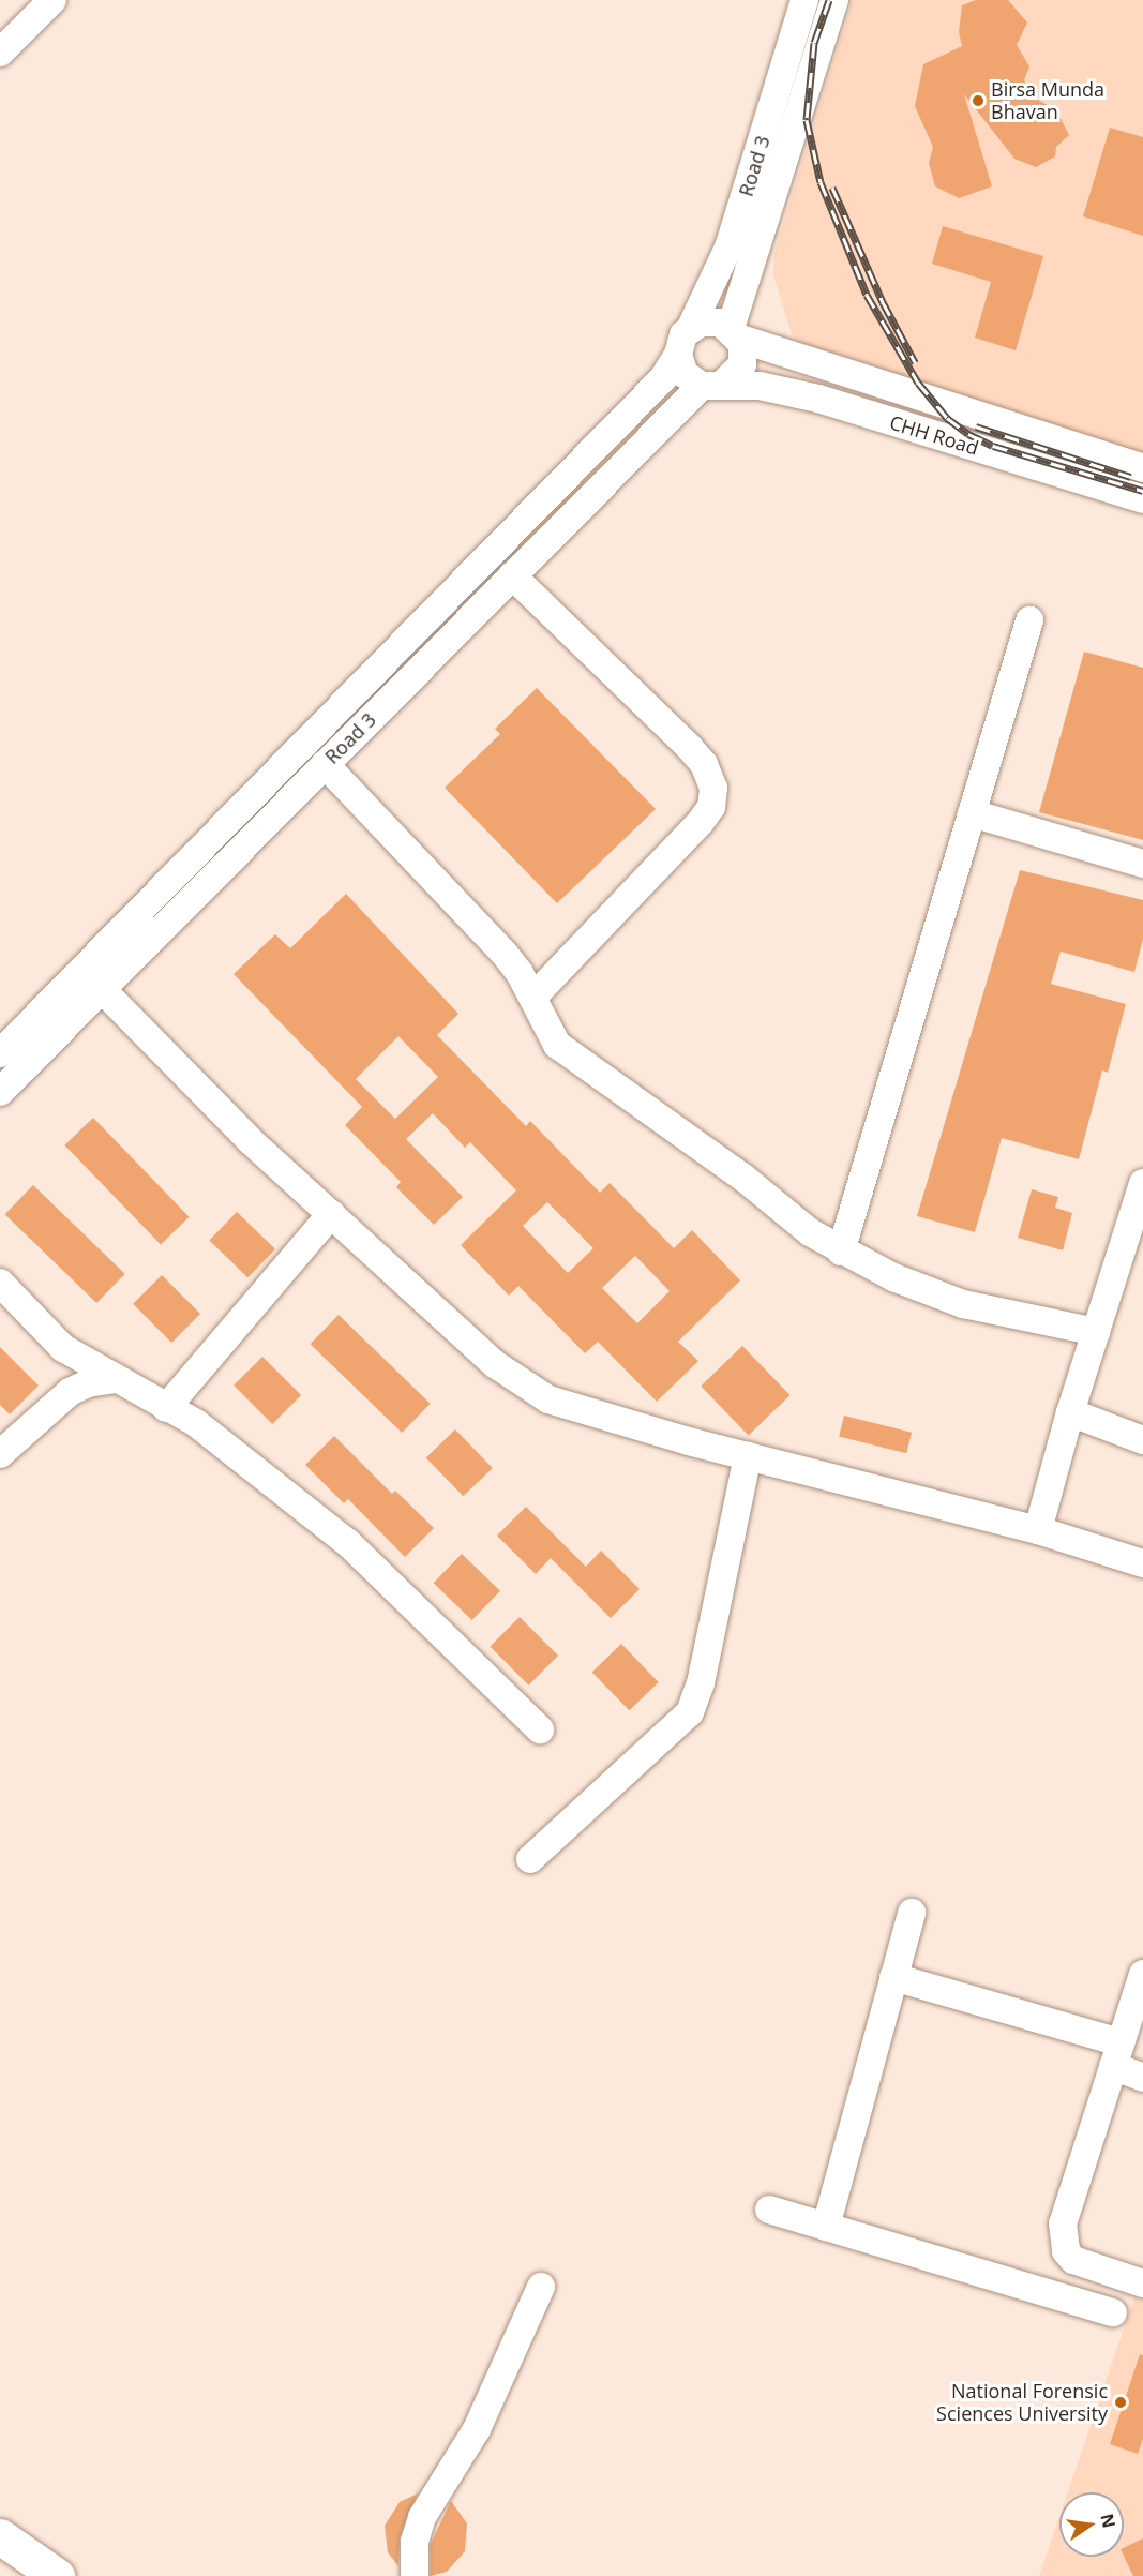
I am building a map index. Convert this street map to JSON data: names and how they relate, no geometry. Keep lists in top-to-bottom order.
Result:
{
  "streets": {
    "street": ["Road 3", "CHH Road"]
  },
  "crossings": [
    ["Road 3", "CHH Road"]
  ],
  "places": ["Birsa Munda Bhavan", "National Forensic Sciences University"],
  "north": "right"
}
